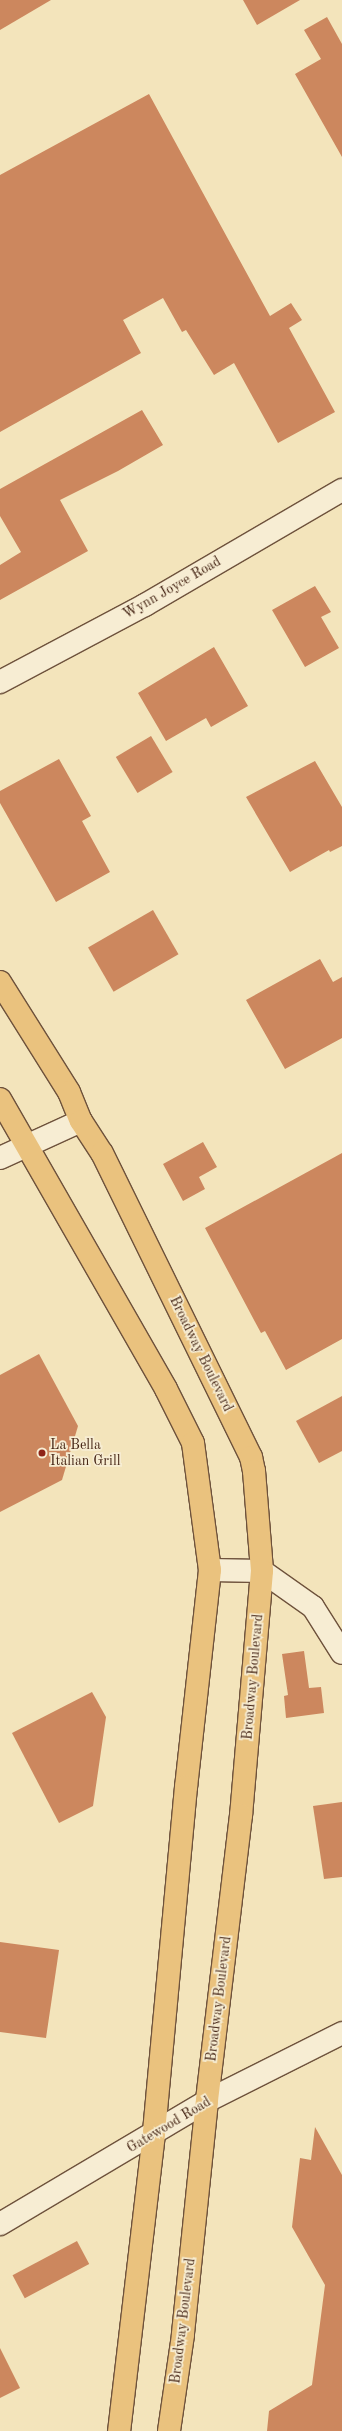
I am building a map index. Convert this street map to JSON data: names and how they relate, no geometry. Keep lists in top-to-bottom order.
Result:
{
  "streets": {
    "main road": ["Broadway Boulevard"],
    "street": ["Wynn Joyce Road", "Gatewood Road"]
  },
  "crossings": [
    ["Broadway Boulevard", "Gatewood Road"]
  ],
  "places": ["La Bella Italian Grill"]
}
